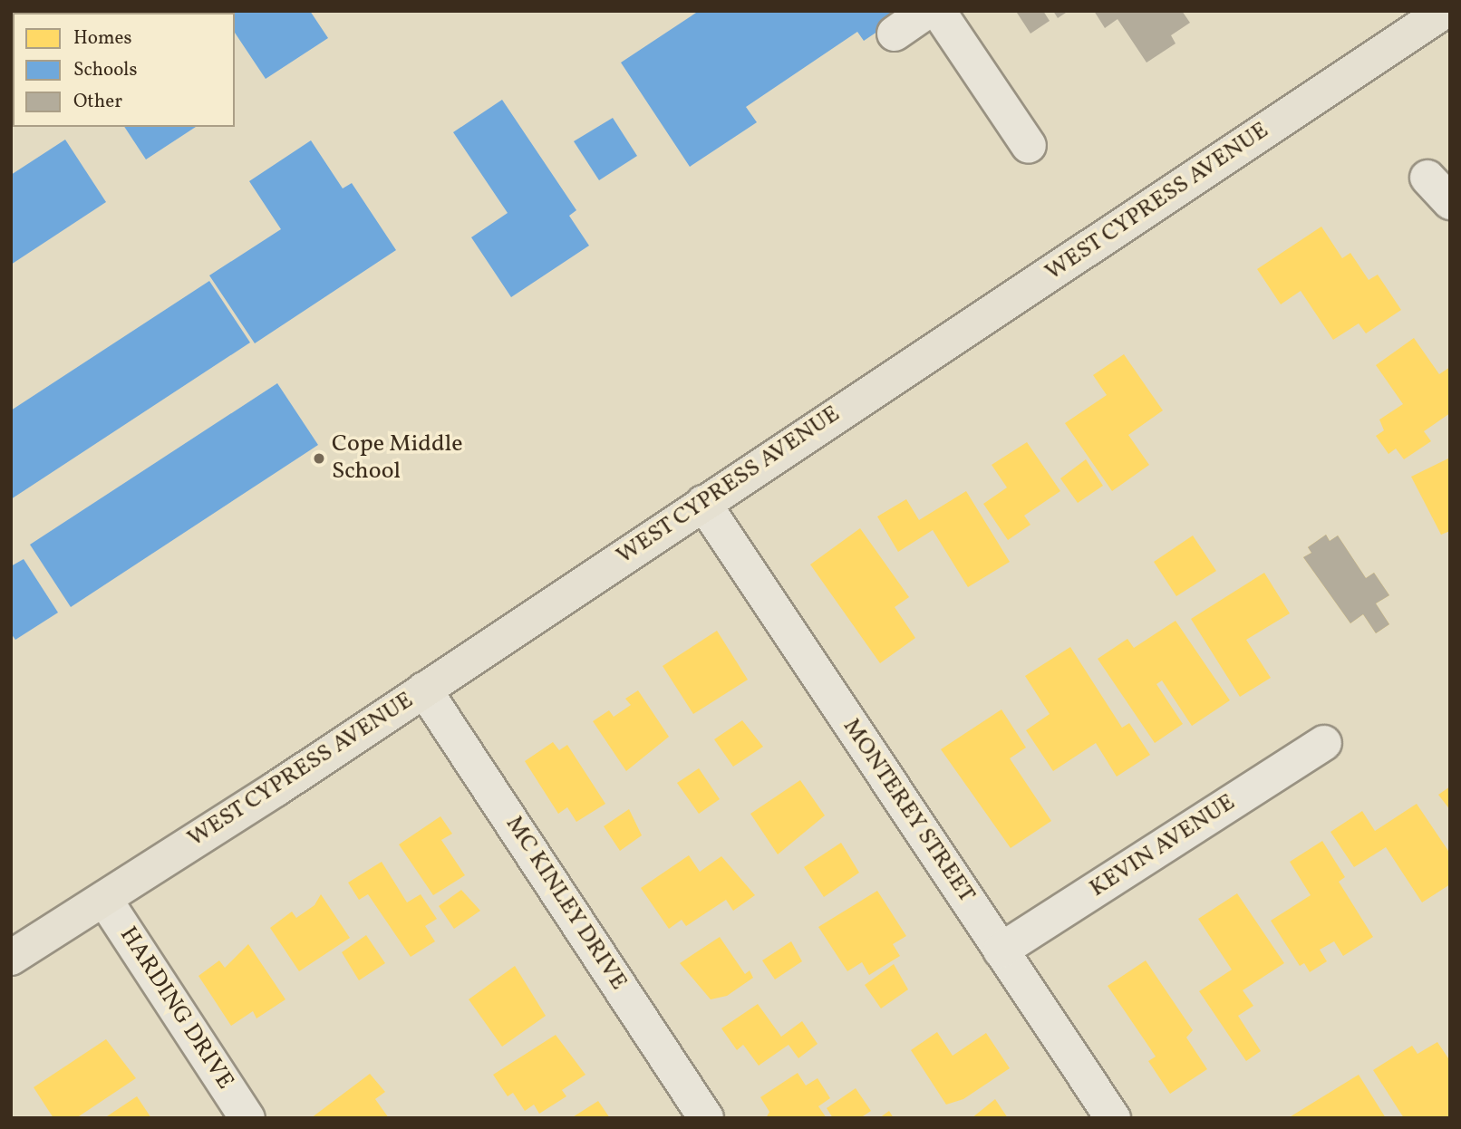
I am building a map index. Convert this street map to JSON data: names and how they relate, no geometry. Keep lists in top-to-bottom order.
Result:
{
  "streets": {
    "main road": ["WEST CYPRESS AVENUE"],
    "street": [
      "MONTEREY STREET",
      "KEVIN AVENUE",
      "MC KINLEY DRIVE",
      "HARDING DRIVE"
    ]
  },
  "crossings": [
    ["WEST CYPRESS AVENUE", "MONTEREY STREET"],
    ["WEST CYPRESS AVENUE", "MC KINLEY DRIVE"],
    ["WEST CYPRESS AVENUE", "HARDING DRIVE"],
    ["MONTEREY STREET", "KEVIN AVENUE"]
  ],
  "places": ["Cope Middle School"],
  "legend": ["Homes", "Schools", "Other"]
}
